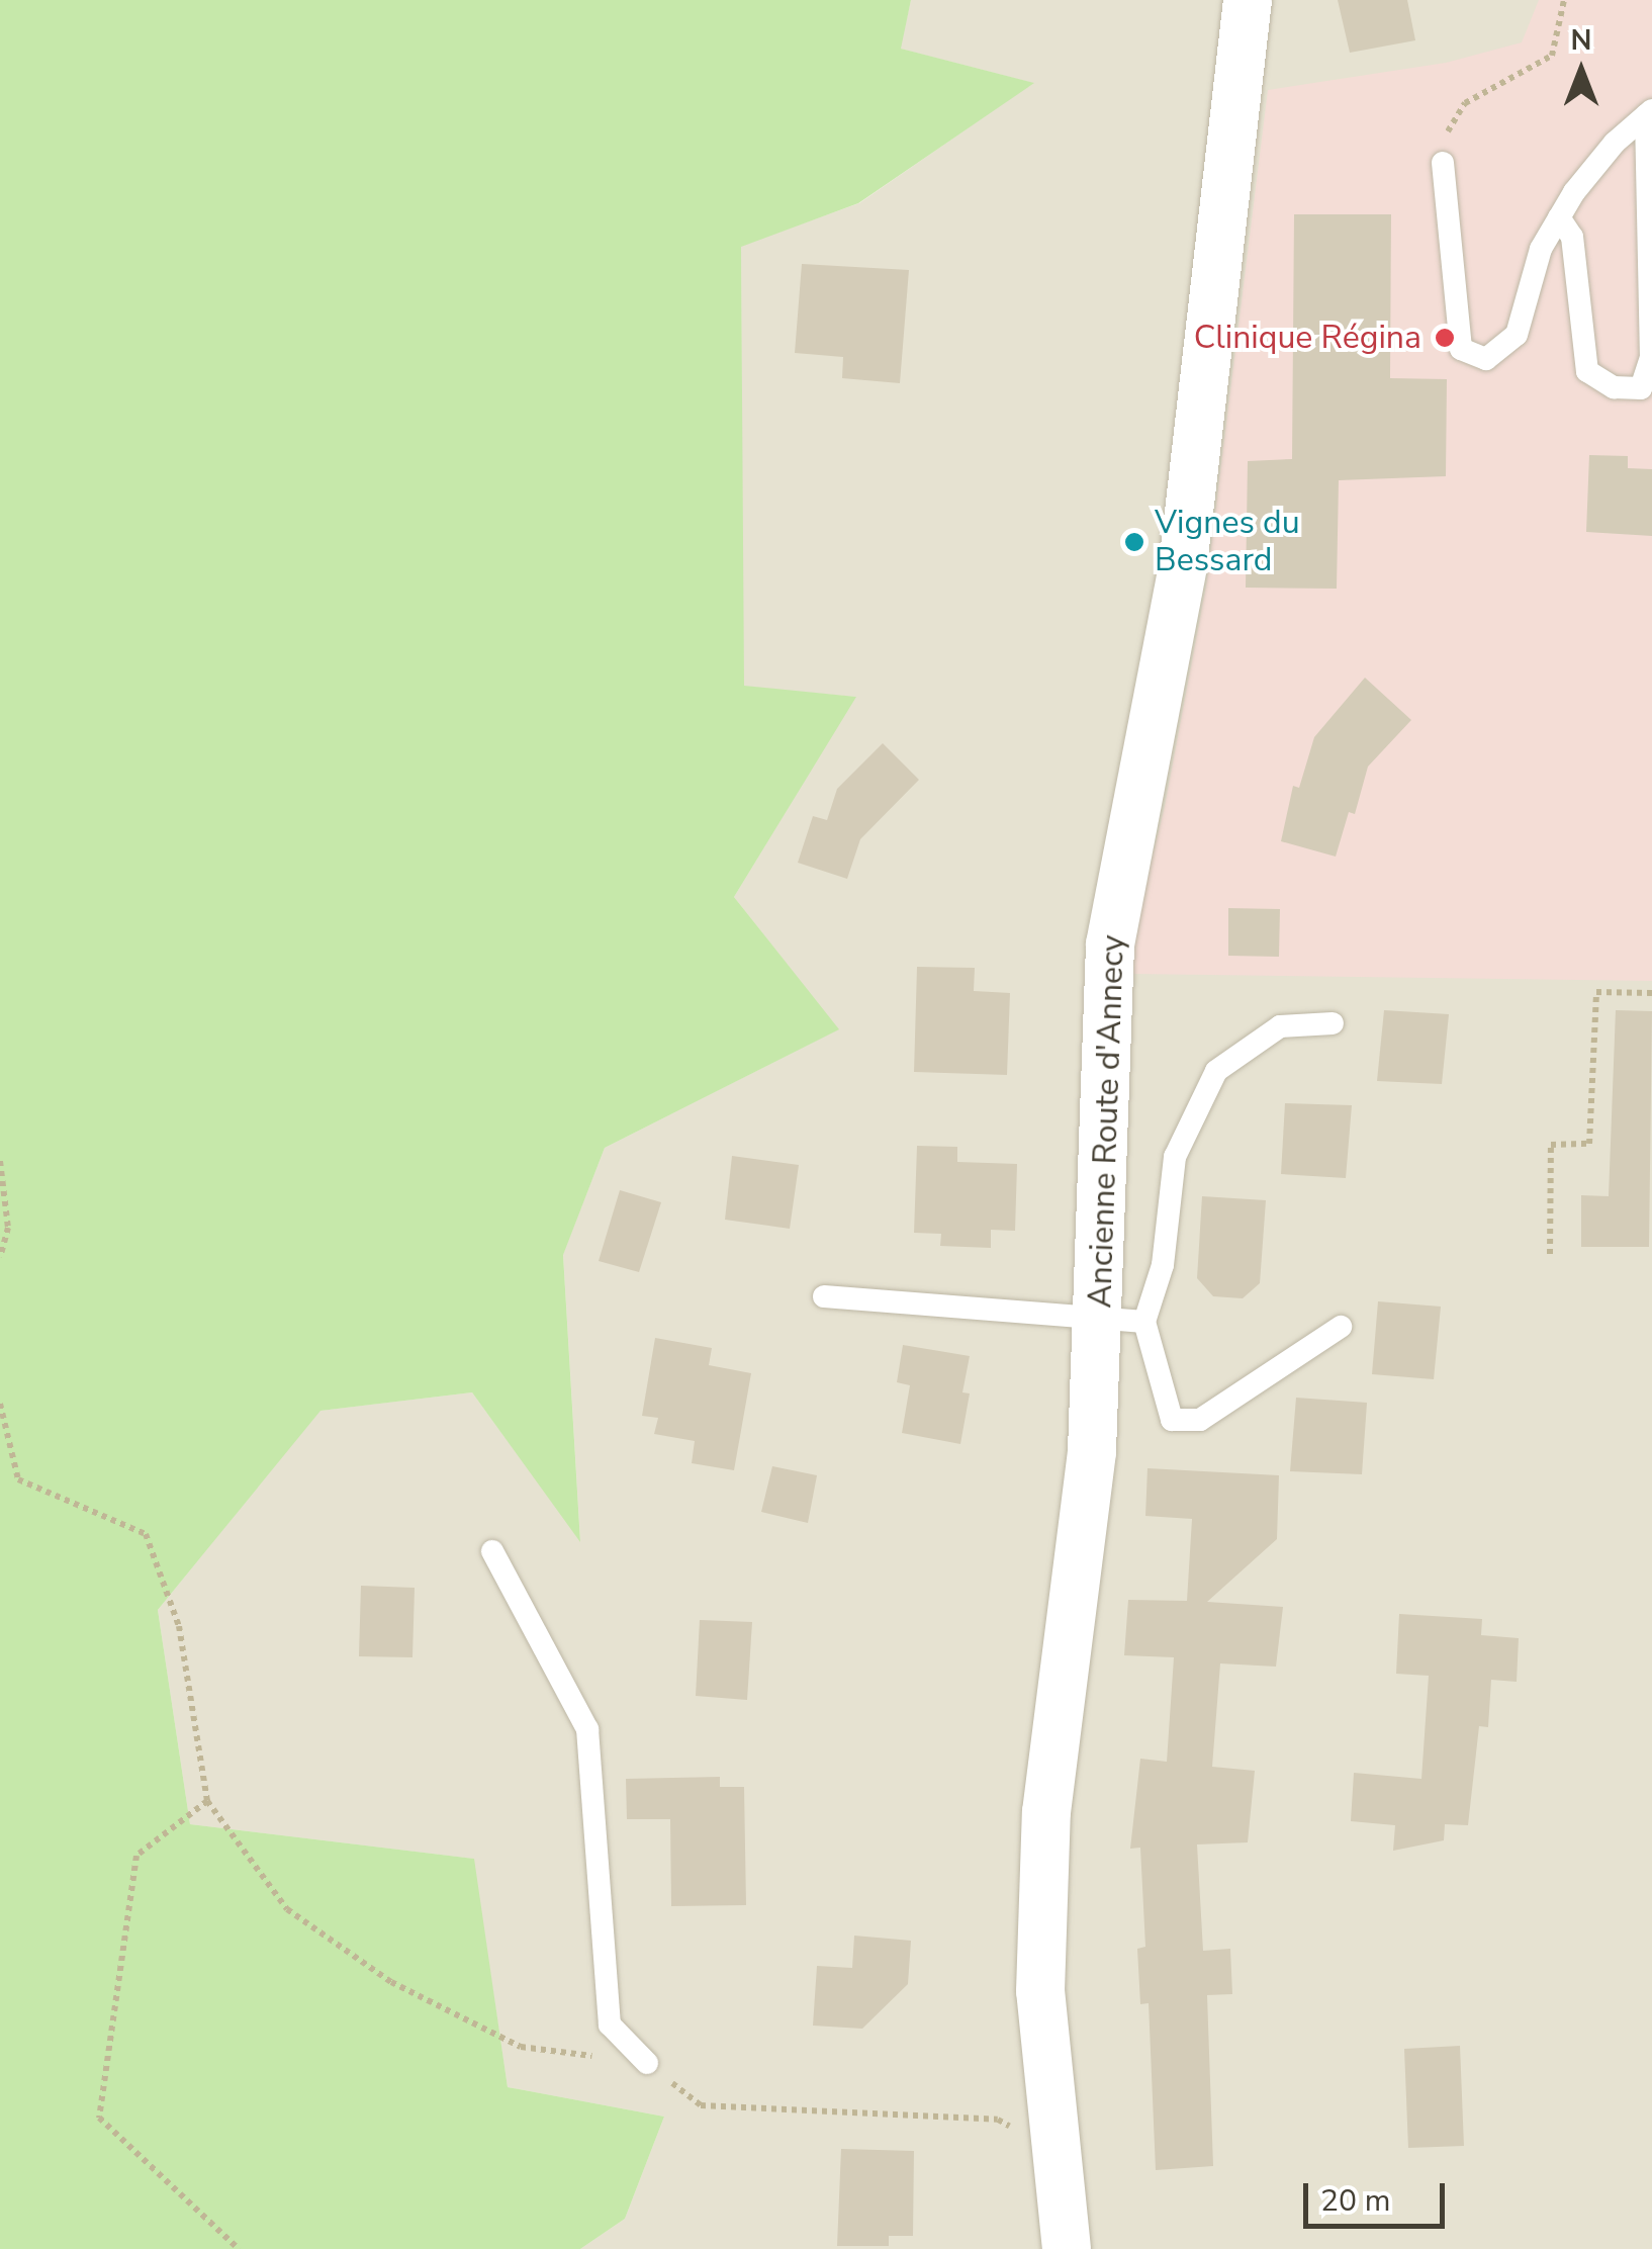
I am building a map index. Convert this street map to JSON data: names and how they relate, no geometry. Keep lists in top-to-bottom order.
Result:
{
  "streets": {
    "street": ["Ancienne Route d'Annecy"]
  },
  "places": ["Clinique Régina", "Vignes du Bessard"],
  "scale_bar": "20 m",
  "north": "top"
}
